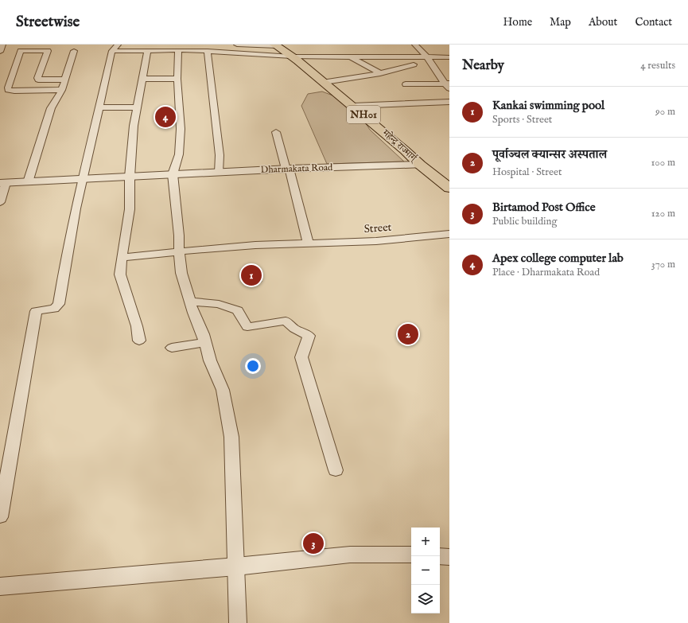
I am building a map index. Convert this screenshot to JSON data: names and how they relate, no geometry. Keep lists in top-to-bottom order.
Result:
{
  "streets": {
    "highway": ["NH01", "महेन्द्र राज्मार्ग्"],
    "street": ["Dharmakata Road", "Street"]
  },
  "crossings": [
    ["महेन्द्र राज्मार्ग्", "Dharmakata Road"]
  ],
  "page": {
    "header": "Streetwise",
    "nav": [
      "Home",
      "Map",
      "About",
      "Contact"
    ],
    "heading": ["Nearby", "4 results"],
    "list": [
      {
        "mark": "1",
        "name": "Kankai swimming pool",
        "note": "Sports · Street",
        "value": "90 m"
      },
      {
        "mark": "2",
        "name": "पूर्वाञ्चल क्यान्सर अस्पताल",
        "note": "Hospital · Street",
        "value": "100 m"
      },
      {
        "mark": "3",
        "name": "Birtamod Post Office",
        "note": "Public building",
        "value": "120 m"
      },
      {
        "mark": "4",
        "name": "Apex college computer lab",
        "note": "Place · Dharmakata Road",
        "value": "370 m"
      }
    ],
    "pins": [
      "4",
      "1",
      "2",
      "3"
    ],
    "map_buttons": ["+", "−"]
  }
}
